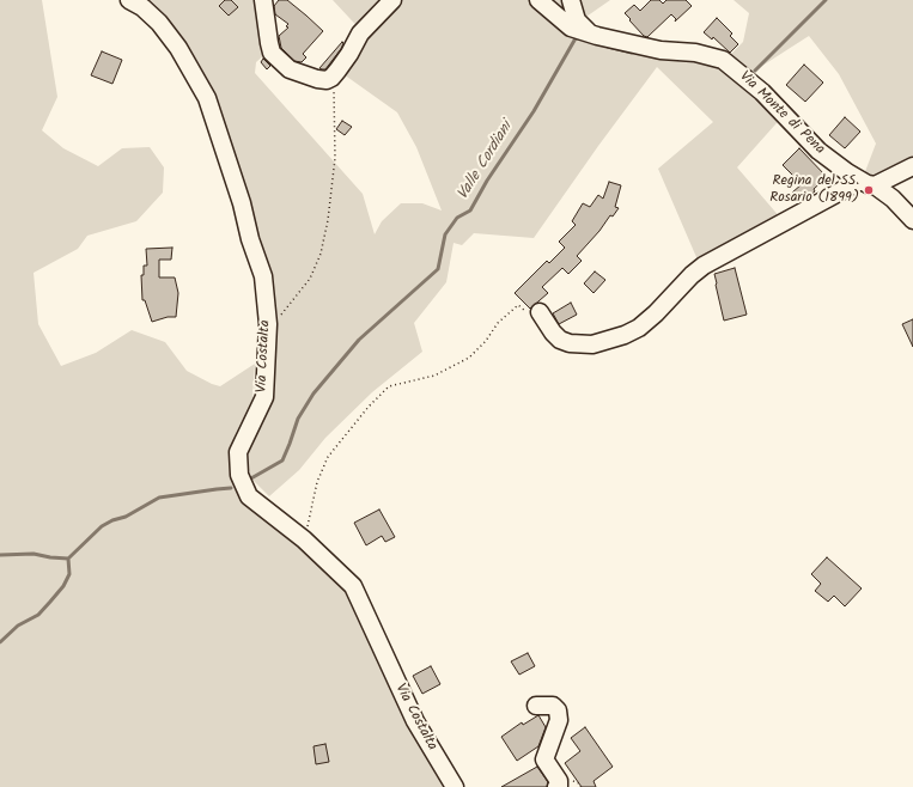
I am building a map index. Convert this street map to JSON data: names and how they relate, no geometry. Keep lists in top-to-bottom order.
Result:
{
  "streets": {
    "street": ["Via Monte di Pena", "Via Costalta"]
  },
  "water": ["Valle Cordiani"],
  "places": ["Regina del SS. Rosario (1899)"]
}
